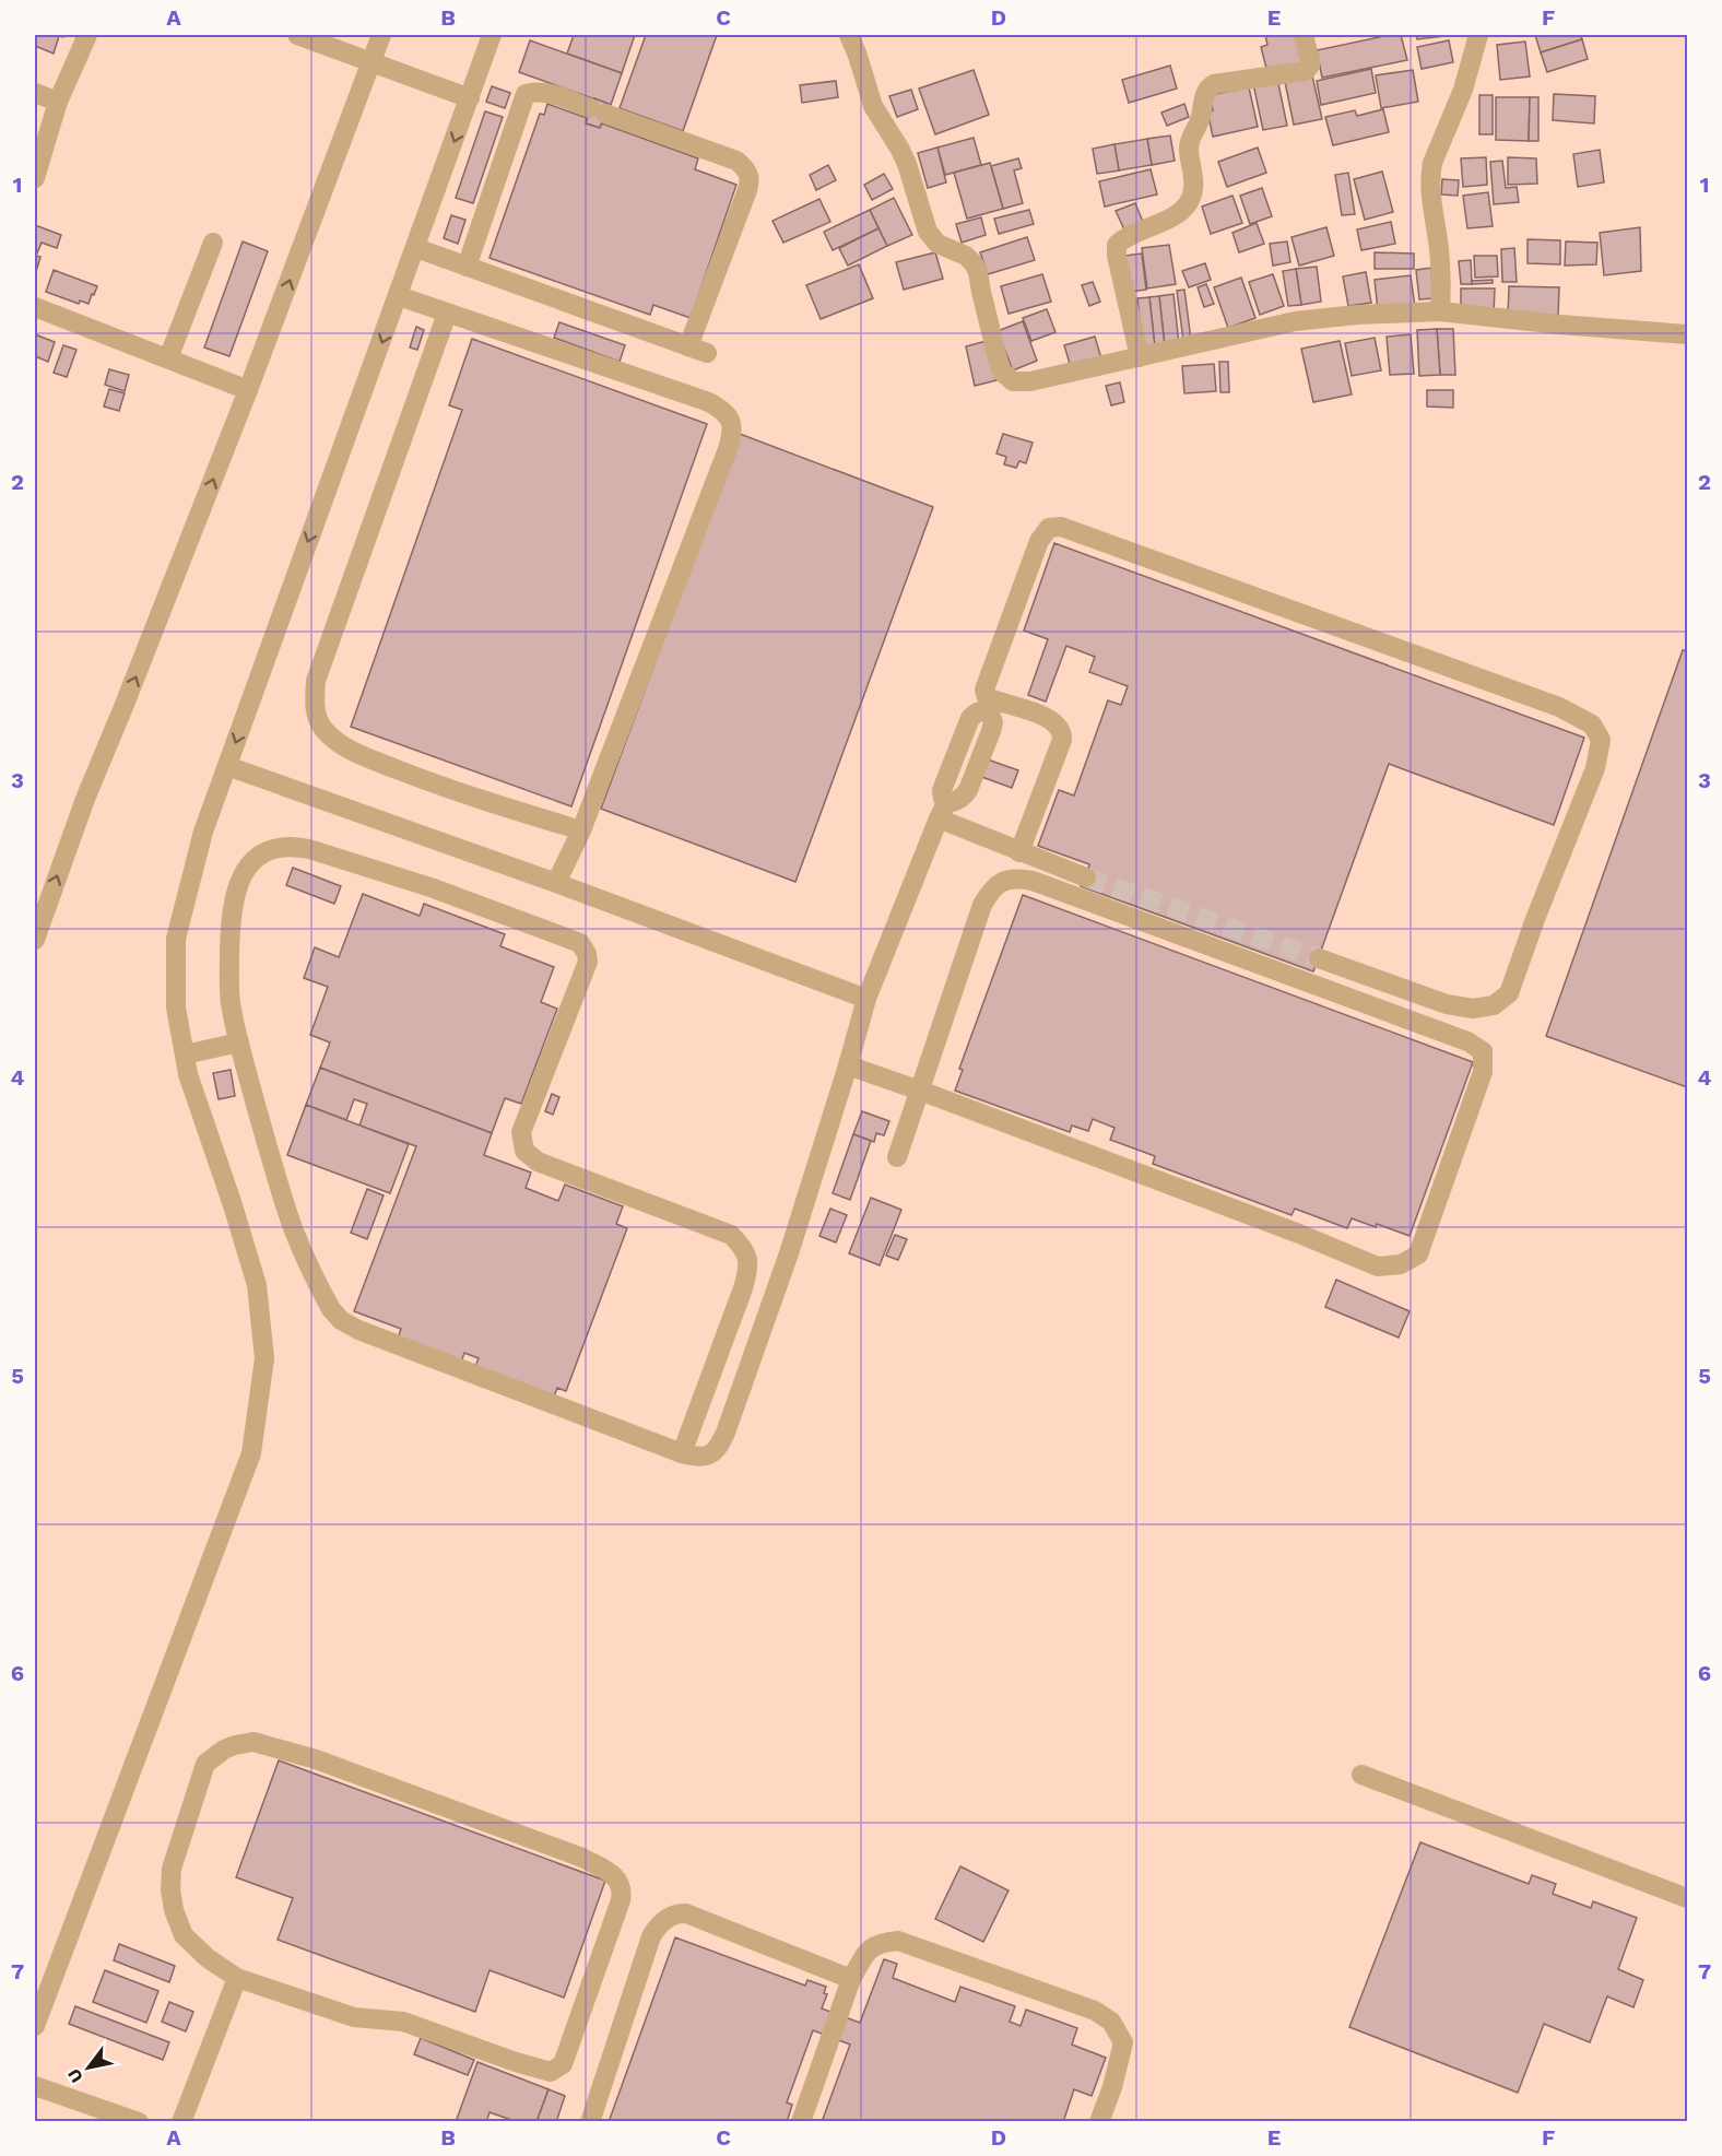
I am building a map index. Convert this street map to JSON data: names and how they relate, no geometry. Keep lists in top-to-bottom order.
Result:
{
  "north": "bottom left",
  "grid": {
    "columns": [
      "A",
      "B",
      "C",
      "D",
      "E",
      "F"
    ],
    "rows": [
      "1",
      "2",
      "3",
      "4",
      "5",
      "6",
      "7"
    ]
  }
}
